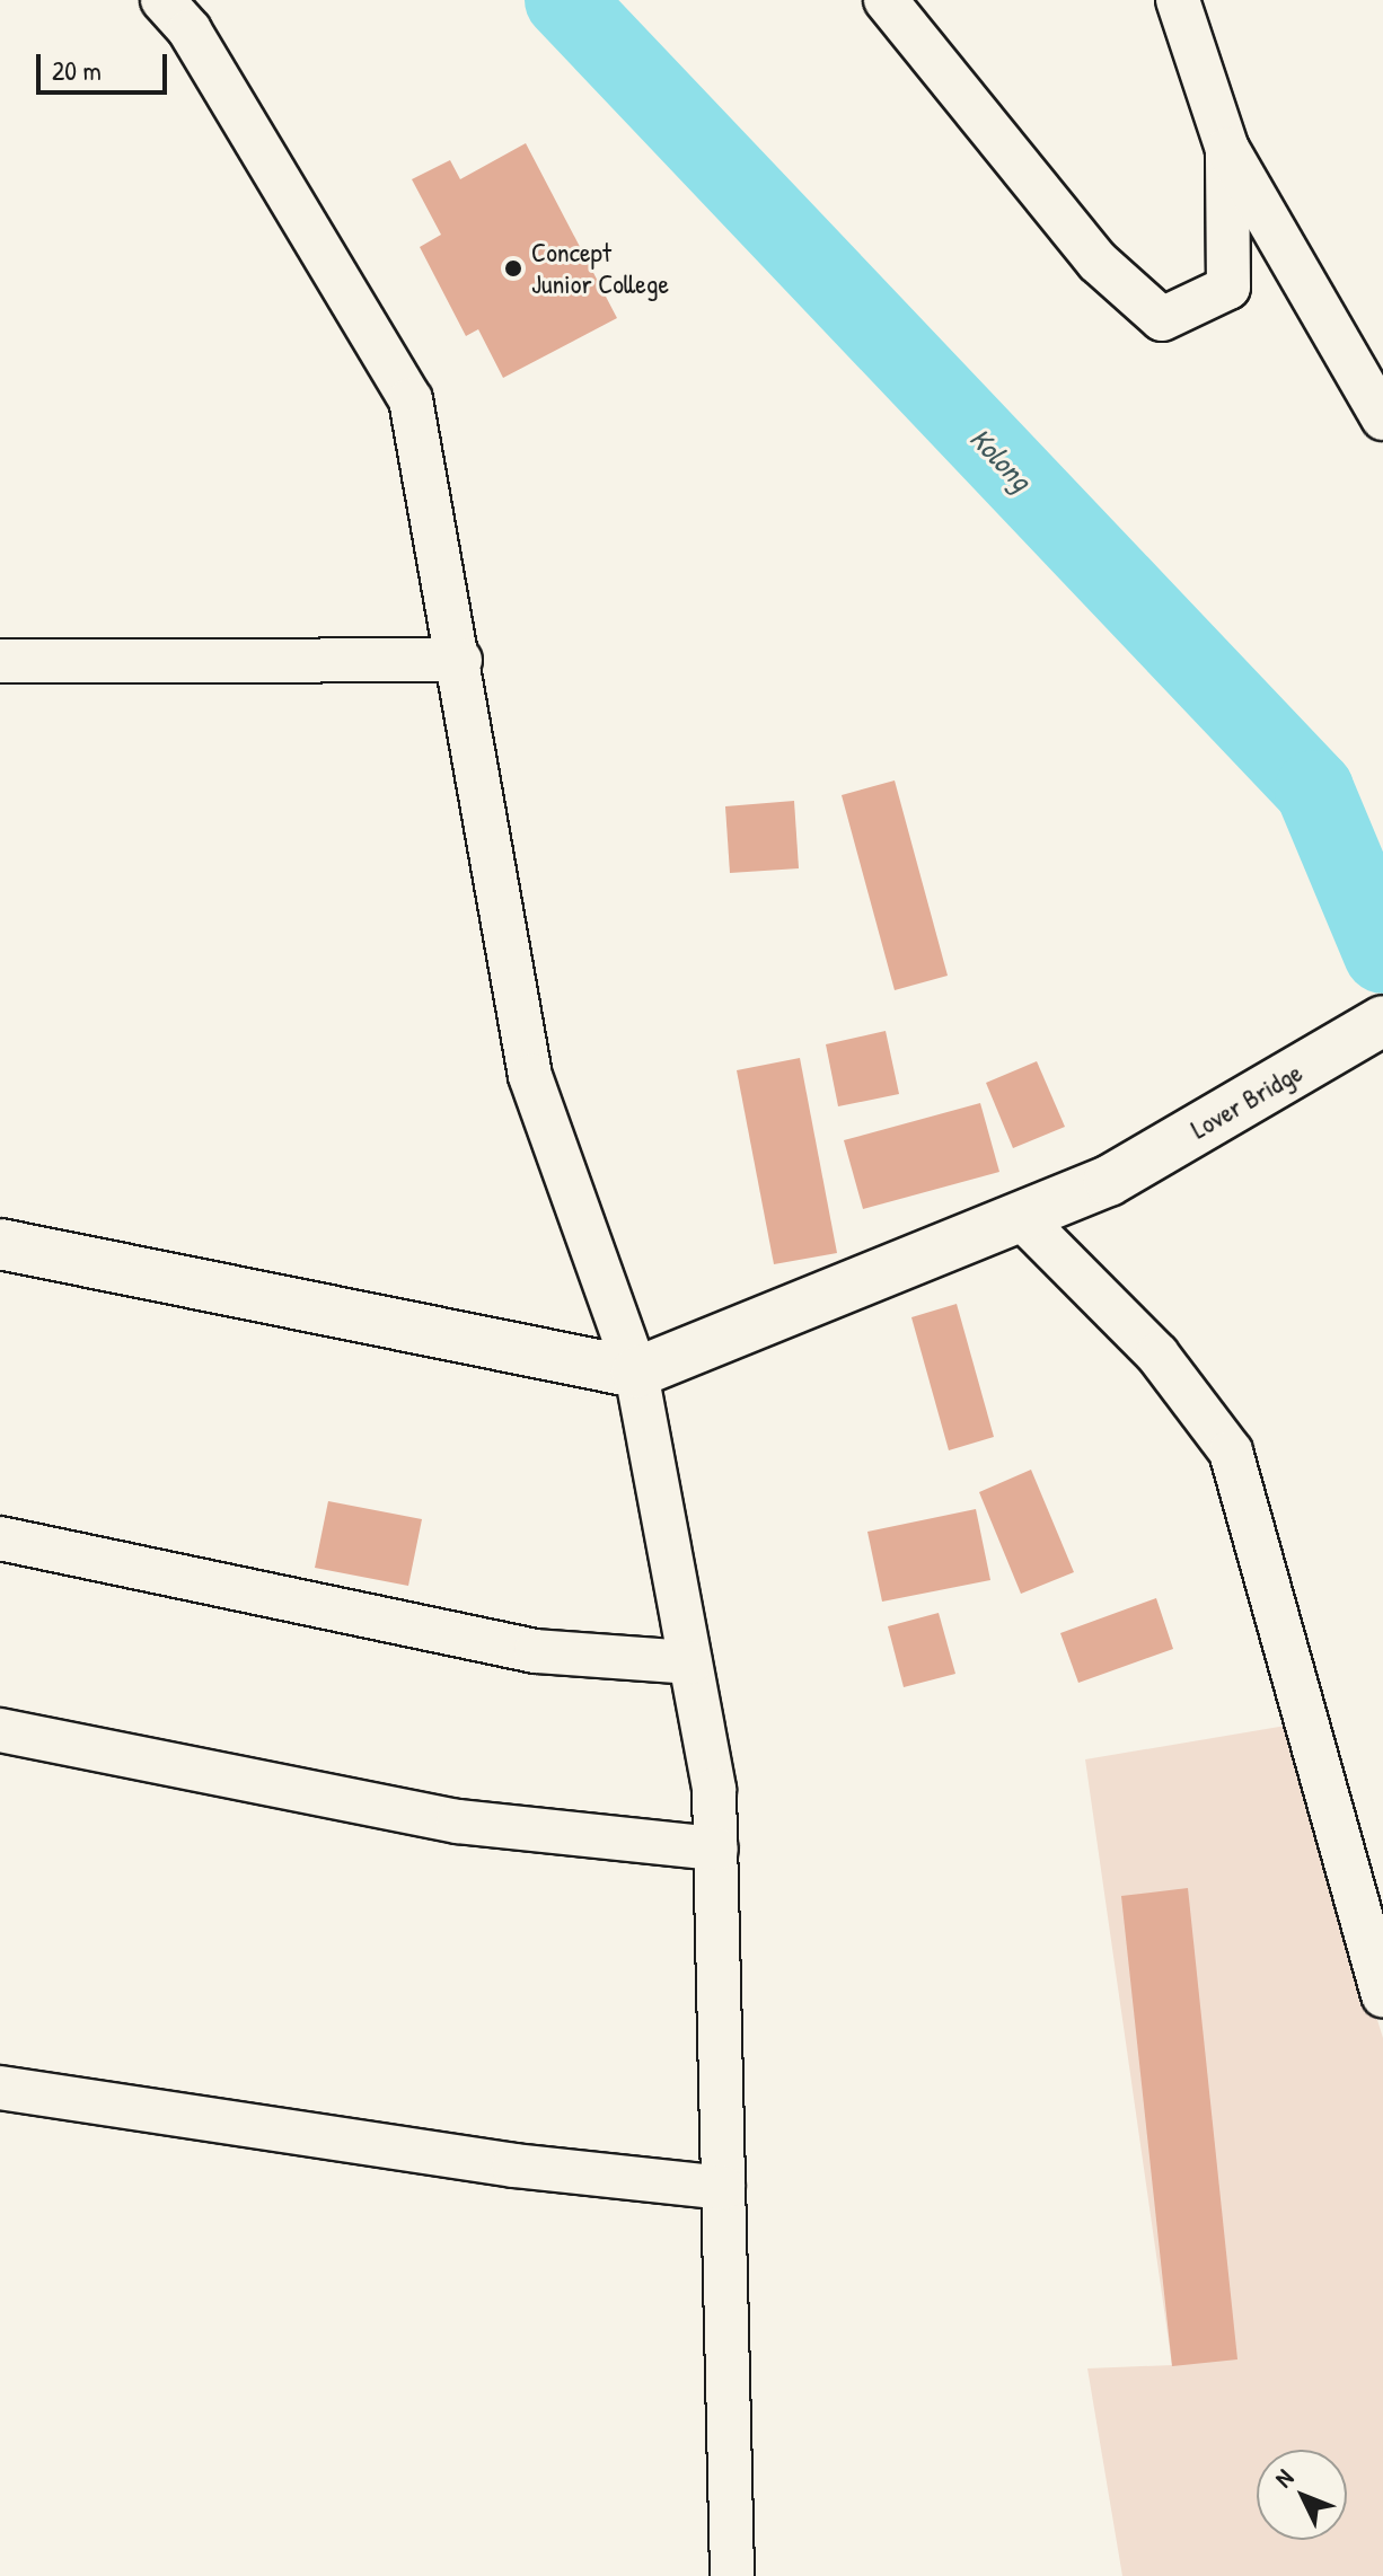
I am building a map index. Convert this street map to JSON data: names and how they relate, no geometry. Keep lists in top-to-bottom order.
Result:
{
  "streets": {
    "street": ["Lover Bridge"]
  },
  "water": ["Kolong"],
  "places": ["Concept Junior College"],
  "scale_bar": "20 m",
  "north": "top left"
}
